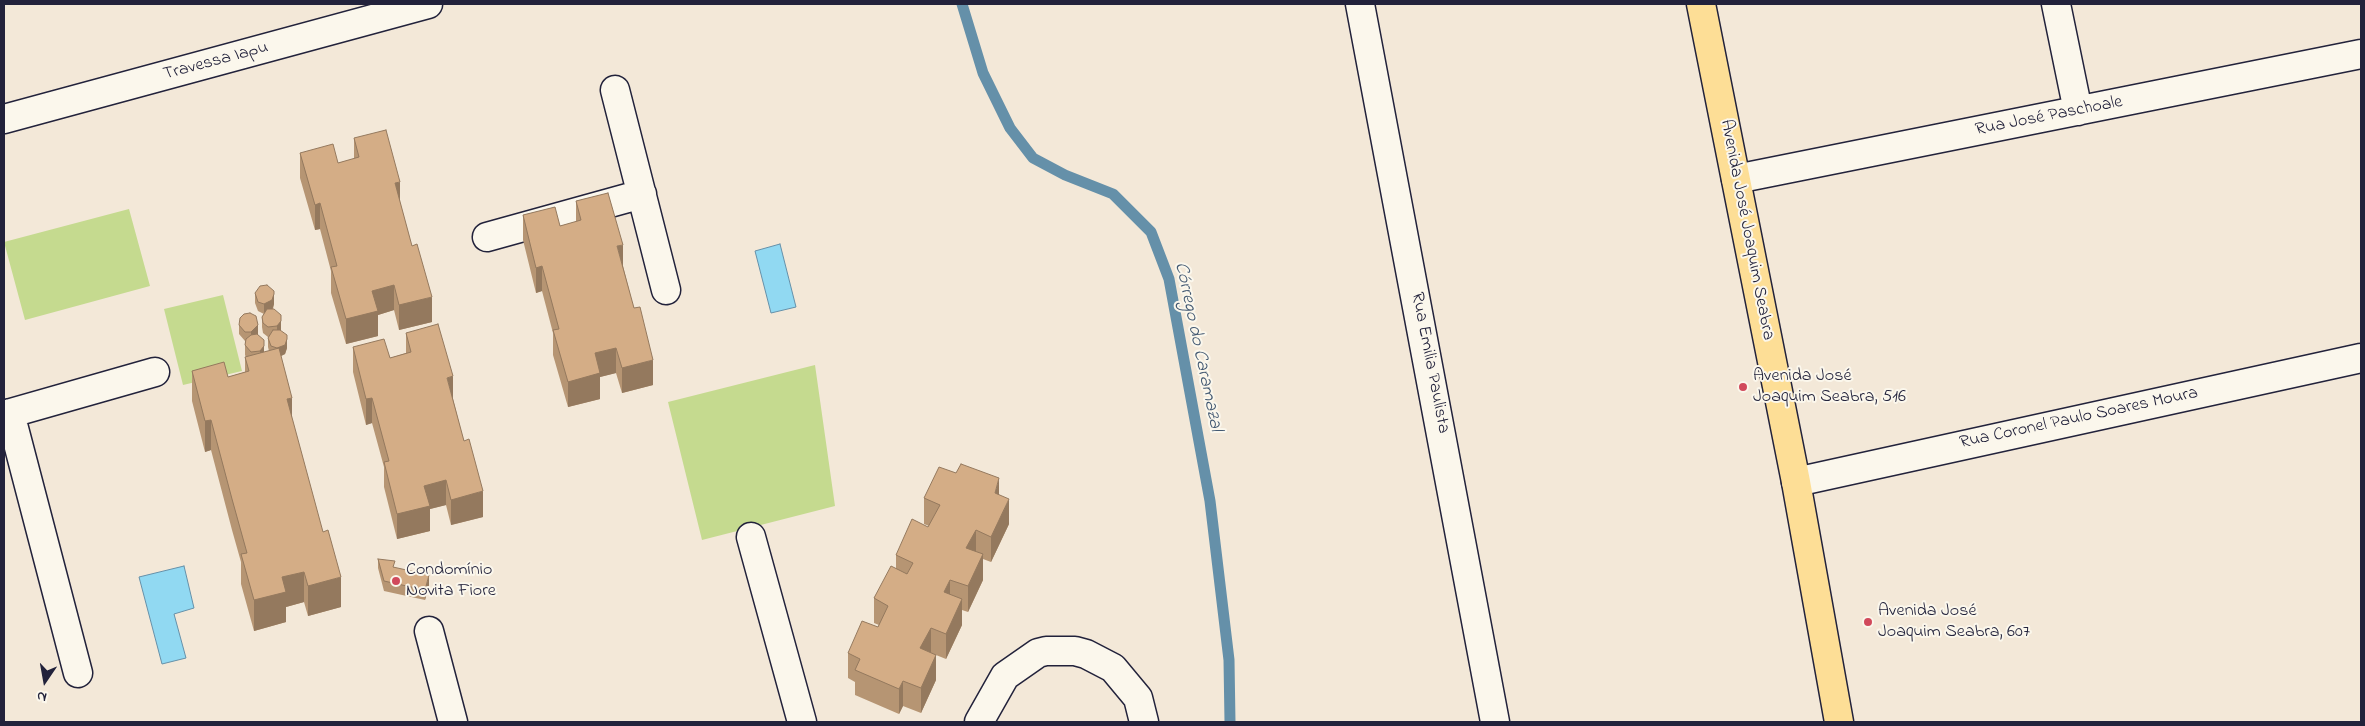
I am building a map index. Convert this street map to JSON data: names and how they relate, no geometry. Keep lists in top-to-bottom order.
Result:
{
  "streets": {
    "main road": ["Avenida José Joaquim Seabra"],
    "street": [
      "Travessa Iapu",
      "Rua José Paschoale",
      "Rua Emilia Paulista",
      "Rua Coronel Paulo Soares Moura"
    ]
  },
  "crossings": [
    ["Rua José Paschoale", "Avenida José Joaquim Seabra"],
    ["Avenida José Joaquim Seabra", "Rua Coronel Paulo Soares Moura"]
  ],
  "water": ["Córrego do Caramazal"],
  "places": ["Avenida José Joaquim Seabra, 516", "Condomínio Novita Fiore", "Avenida José Joaquim Seabra, 607"],
  "north": "bottom"
}
